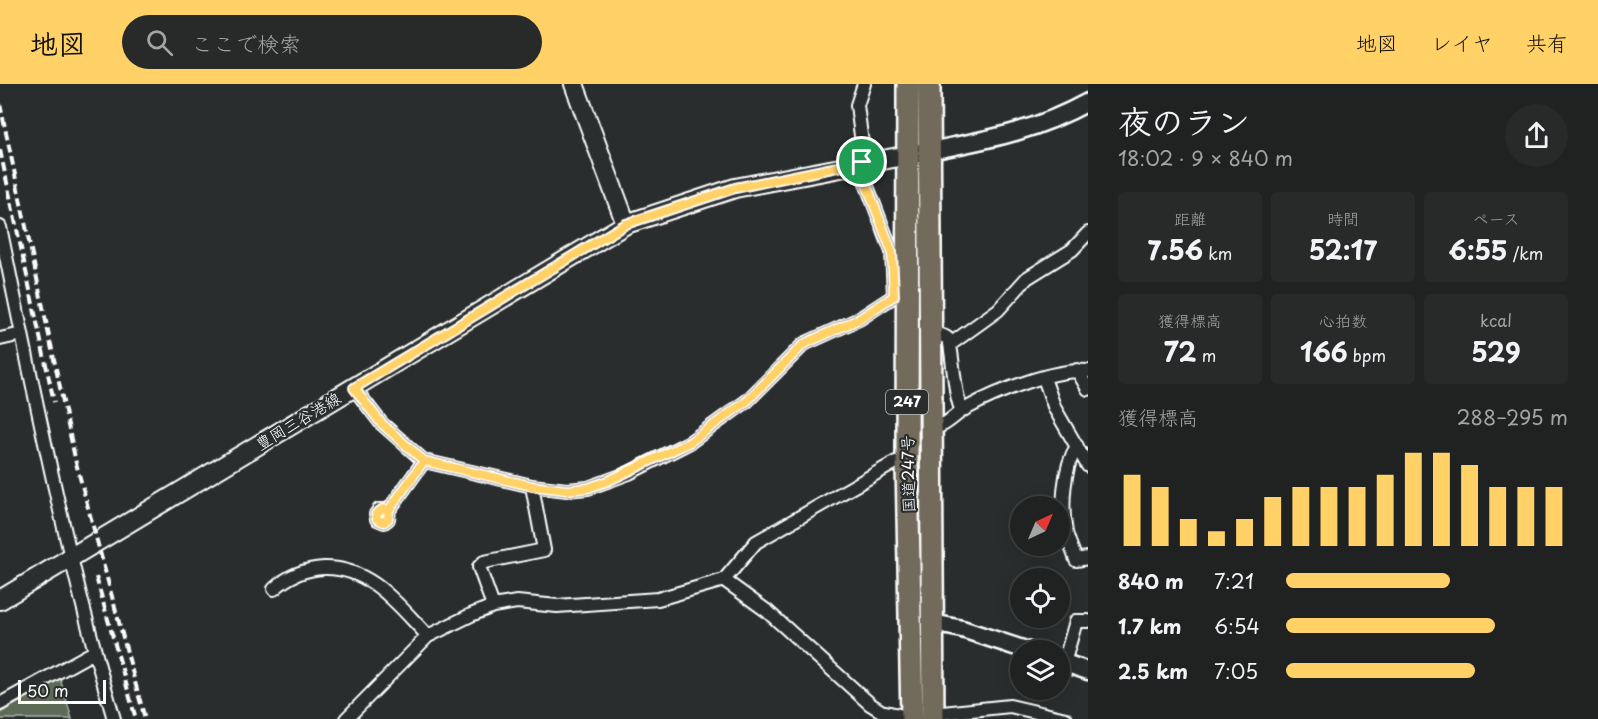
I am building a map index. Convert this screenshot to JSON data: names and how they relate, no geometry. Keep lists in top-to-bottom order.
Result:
{
  "streets": {
    "highway": ["247", "国道247号"],
    "main road": ["豊岡三谷港線"]
  },
  "crossings": [
    ["豊岡三谷港線", "国道247号"]
  ],
  "scale_bar": "50 m",
  "north": "top right",
  "page": {
    "header": "地図",
    "search": "ここで検索",
    "nav": ["地図", "レイヤ", "共有"],
    "heading": ["夜のラン", "18:02 · 9 × 840 m"],
    "stats": [
      ["距離", "7.56 km"],
      ["時間", "52:17"],
      ["ペース", "6:55 /km"],
      ["獲得標高", "72 m"],
      ["心拍数", "166 bpm"],
      ["kcal", "529"]
    ],
    "chart": ["獲得標高", "288–295 m"],
    "list": [
      {
        "name": "840 m",
        "note": "7:21"
      },
      {
        "name": "1.7 km",
        "note": "6:54"
      },
      {
        "name": "2.5 km",
        "note": "7:05"
      }
    ],
    "scale": "50 m"
  }
}
